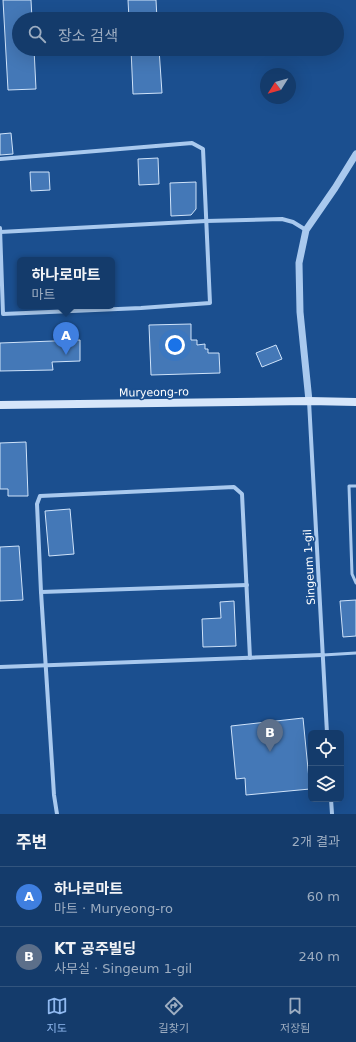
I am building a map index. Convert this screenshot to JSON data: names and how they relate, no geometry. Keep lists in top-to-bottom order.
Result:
{
  "streets": {
    "main road": ["Muryeong-ro"],
    "street": ["Singeum 1-gil"]
  },
  "crossings": [
    ["Muryeong-ro", "Singeum 1-gil"]
  ],
  "north": "bottom left",
  "page": {
    "search": "장소 검색",
    "popup": ["하나로마트", "마트"],
    "pins": ["A", "B"],
    "heading": ["주변", "2개 결과"],
    "list": [
      {
        "mark": "A",
        "name": "하나로마트",
        "note": "마트 · Muryeong-ro",
        "value": "60 m"
      },
      {
        "mark": "B",
        "name": "KT 공주빌딩",
        "note": "사무실 · Singeum 1-gil",
        "value": "240 m"
      }
    ],
    "nav": ["지도", "길찾기", "저장됨"]
  }
}
